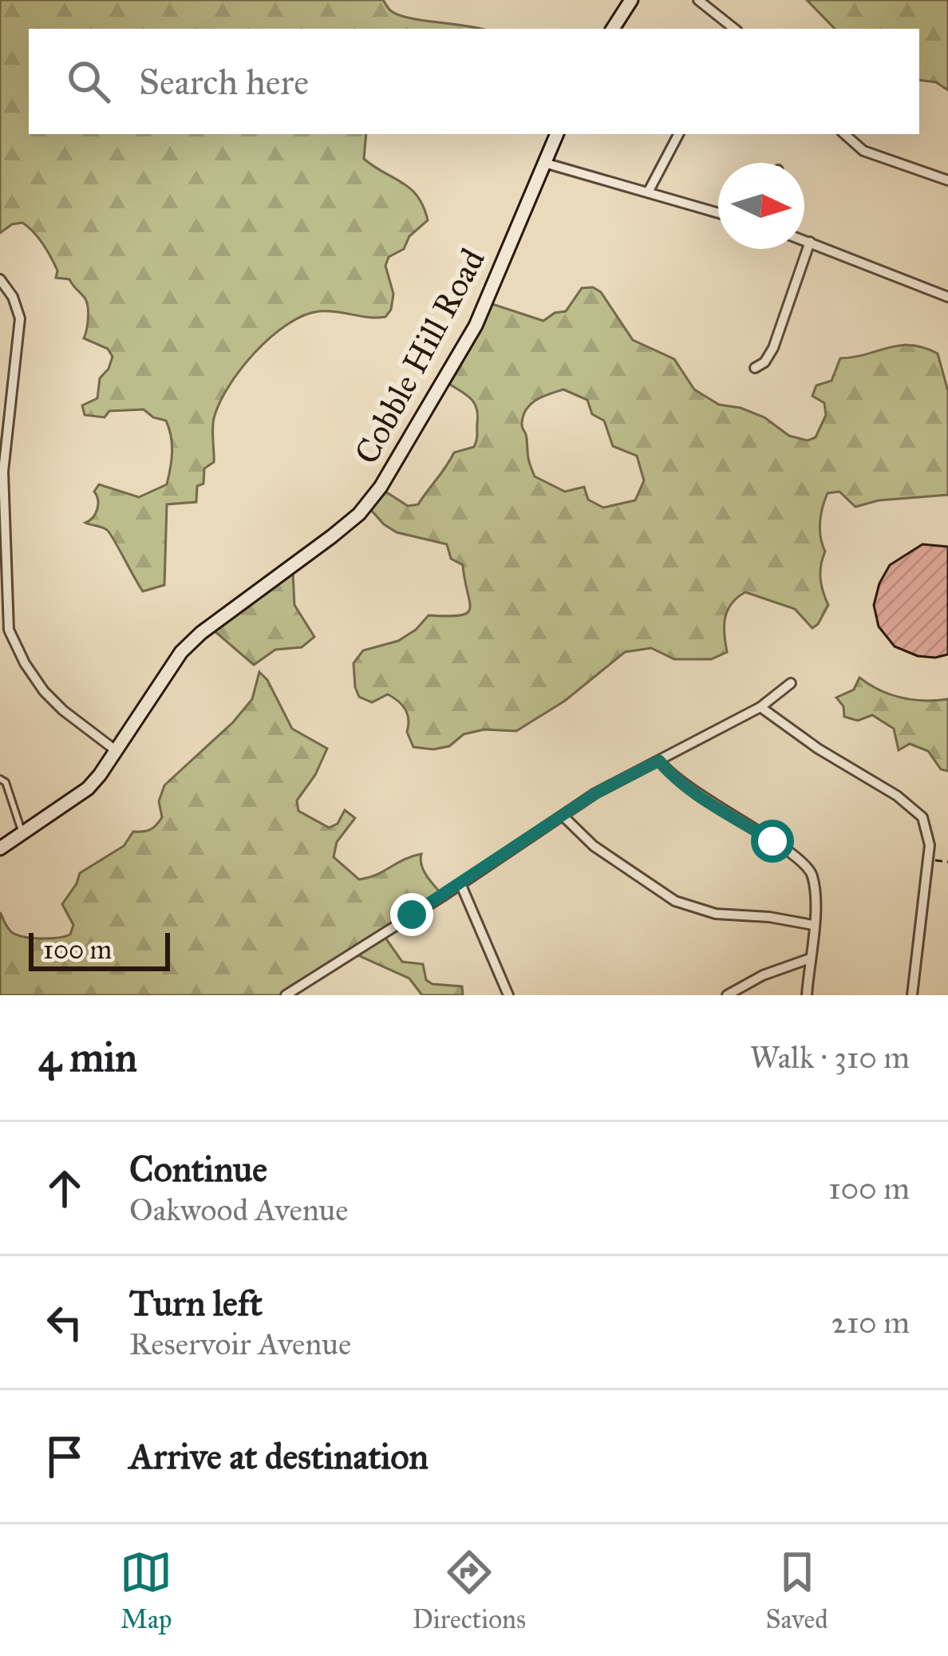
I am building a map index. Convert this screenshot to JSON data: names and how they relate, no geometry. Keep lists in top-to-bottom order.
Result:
{
  "streets": {
    "street": ["Cobble Hill Road"]
  },
  "scale_bar": "100 m",
  "north": "right",
  "page": {
    "search": "Search here",
    "scale": "100 m",
    "heading": ["4 min", "Walk · 310 m"],
    "list": [
      ["Continue", "Oakwood Avenue", "100 m"],
      ["Turn left", "Reservoir Avenue", "210 m"],
      "Arrive at destination"
    ],
    "nav": ["Map", "Directions", "Saved"]
  }
}
